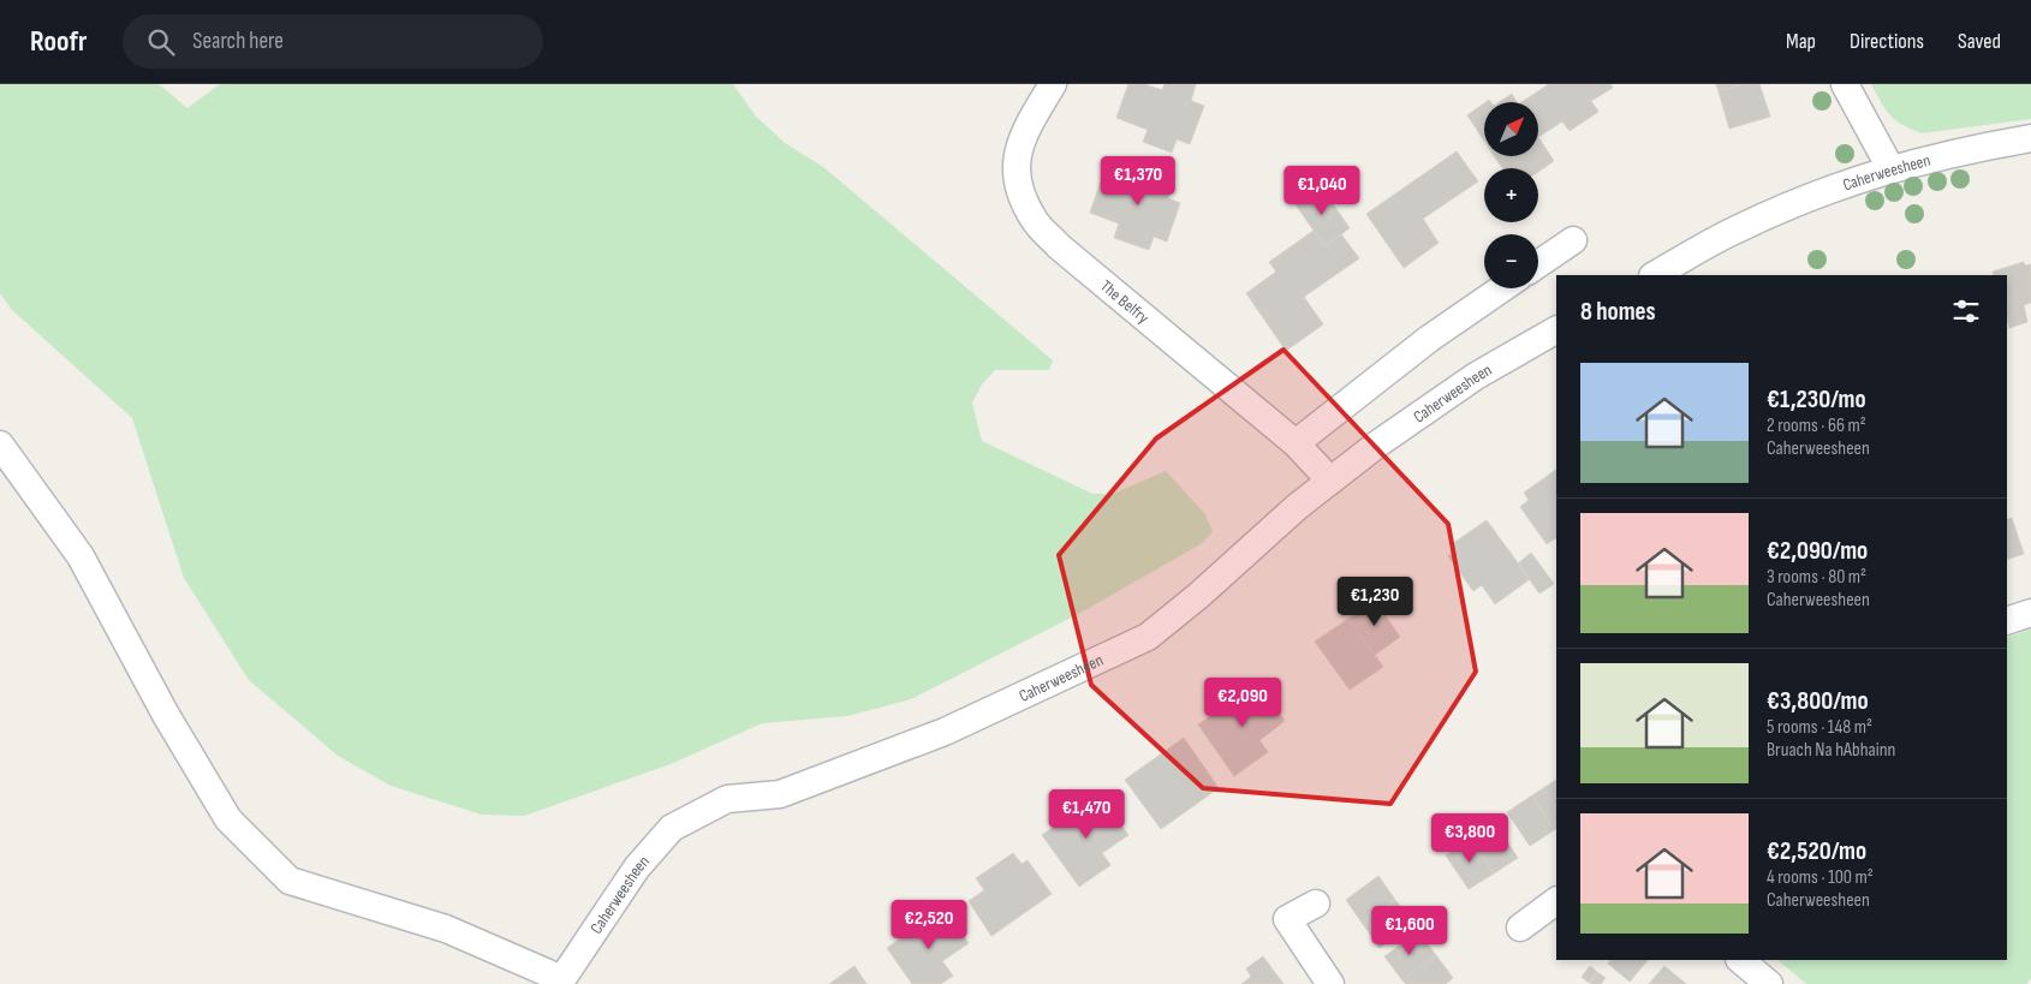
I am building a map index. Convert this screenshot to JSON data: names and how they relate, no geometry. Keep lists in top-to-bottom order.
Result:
{
  "streets": {
    "street": ["Caherweesheen", "The Belfry"]
  },
  "crossings": [
    ["Caherweesheen", "The Belfry"]
  ],
  "north": "top right",
  "page": {
    "header": "Roofr",
    "search": "Search here",
    "nav": ["Map", "Directions", "Saved"],
    "map_buttons": ["+", "−"],
    "price": [
      "€1,370",
      "€1,040",
      "€1,230",
      "€2,090",
      "€1,470",
      "€3,800",
      "€2,520",
      "€1,600"
    ],
    "heading": "8 homes",
    "list": [
      {
        "name": "€1,230/mo",
        "note": "2 rooms · 66 m² · Caherweesheen"
      },
      {
        "name": "€2,090/mo",
        "note": "3 rooms · 80 m² · Caherweesheen"
      },
      {
        "name": "€3,800/mo",
        "note": "5 rooms · 148 m² · Bruach Na hAbhainn"
      },
      {
        "name": "€2,520/mo",
        "note": "4 rooms · 100 m² · Caherweesheen"
      }
    ]
  }
}
